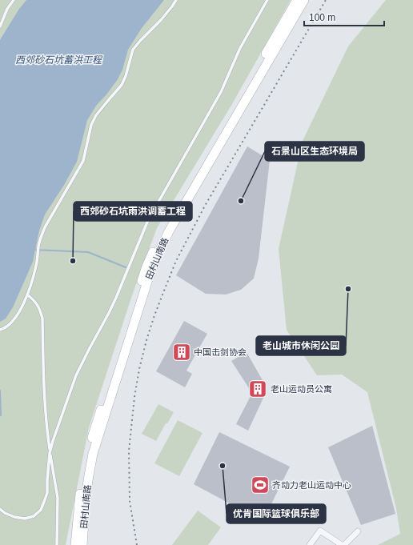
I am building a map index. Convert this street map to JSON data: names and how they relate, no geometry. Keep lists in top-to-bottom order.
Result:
{
  "streets": {
    "main road": ["田村山南路"]
  },
  "water": ["西郊砂石坑蓄洪工程"],
  "places": {
    "other": [
      "石景山区生态环境局",
      "西郊砂石坑雨洪调蓄工程",
      "老山城市休闲公园",
      "优肯国际篮球俱乐部"
    ],
    "building": ["中国击剑协会", "老山运动员公寓"],
    "sports": ["齐动力老山运动中心"]
  },
  "scale_bar": "100 m"
}
